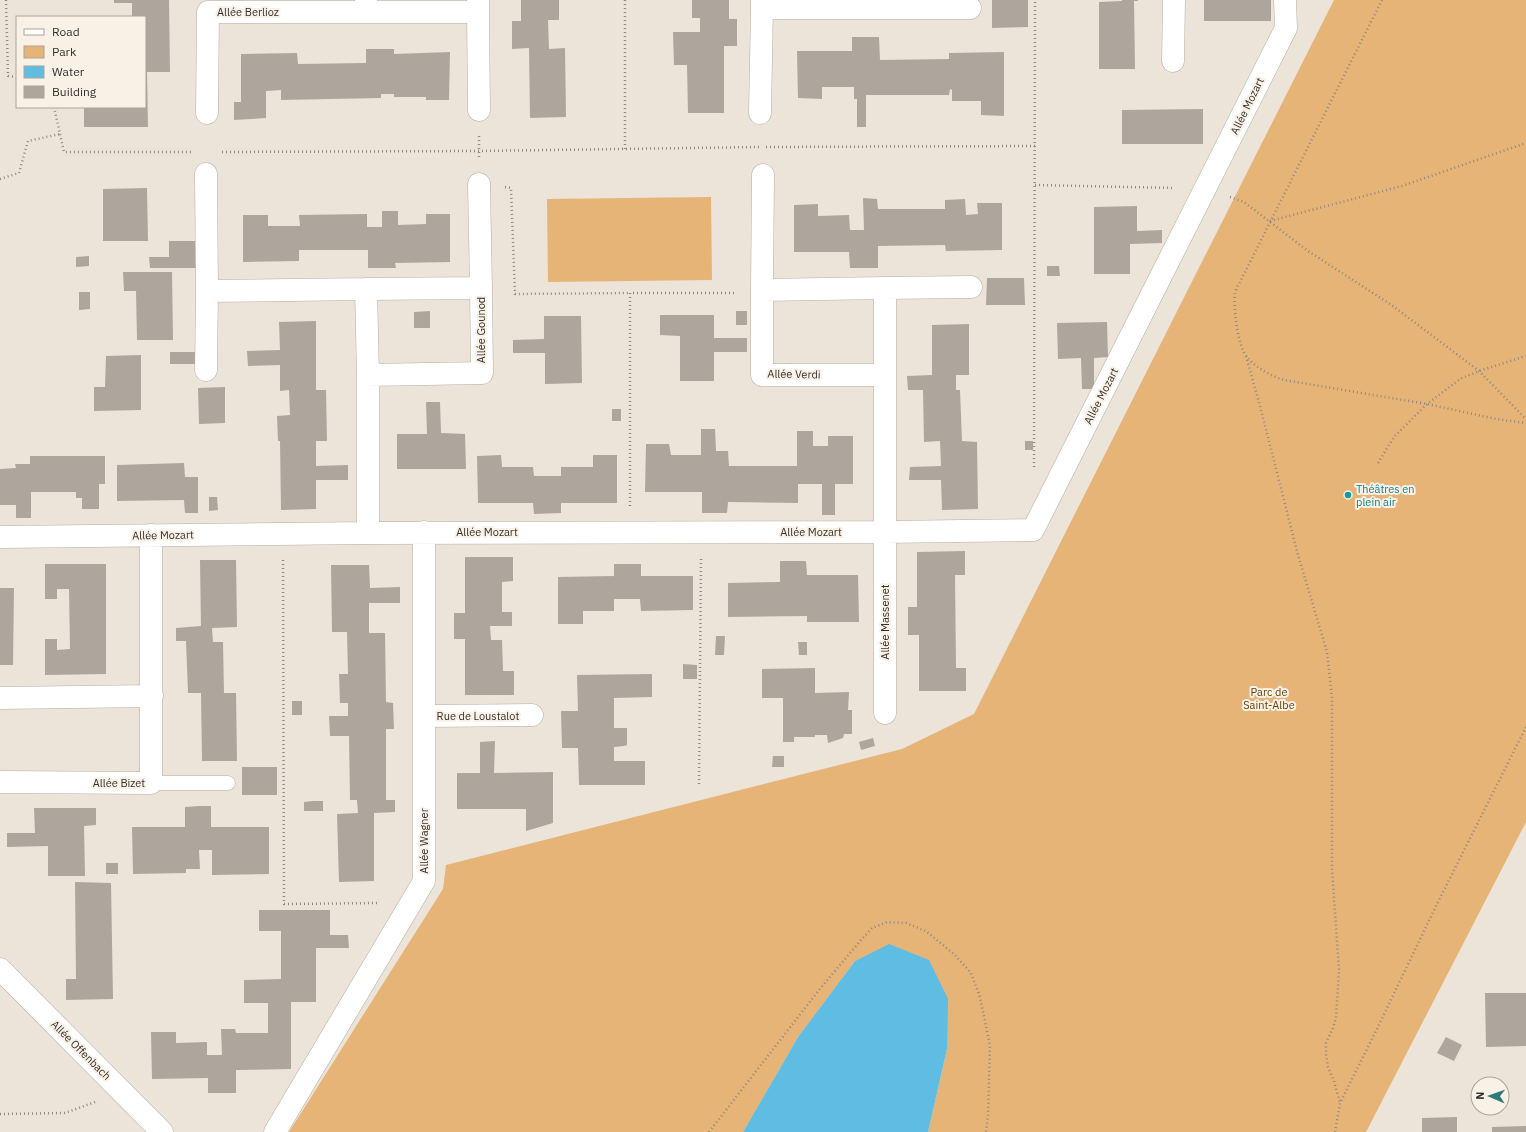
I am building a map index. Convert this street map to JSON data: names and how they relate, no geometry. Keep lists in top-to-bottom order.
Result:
{
  "streets": {
    "street": [
      "Allée Berlioz",
      "Allée Mozart",
      "Allée Gounod",
      "Allée Verdi",
      "Allée Massenet",
      "Rue de Loustalot",
      "Allée Bizet",
      "Allée Wagner",
      "Allée Offenbach"
    ]
  },
  "crossings": [
    ["Allée Mozart", "Allée Massenet"],
    ["Allée Mozart", "Allée Bizet"],
    ["Allée Mozart", "Allée Wagner"],
    ["Rue de Loustalot", "Allée Wagner"]
  ],
  "parks": ["Parc de Saint-Albe"],
  "places": ["Théâtres en plein air"],
  "legend": [
    "Road",
    "Park",
    "Water",
    "Building"
  ],
  "north": "left"
}
